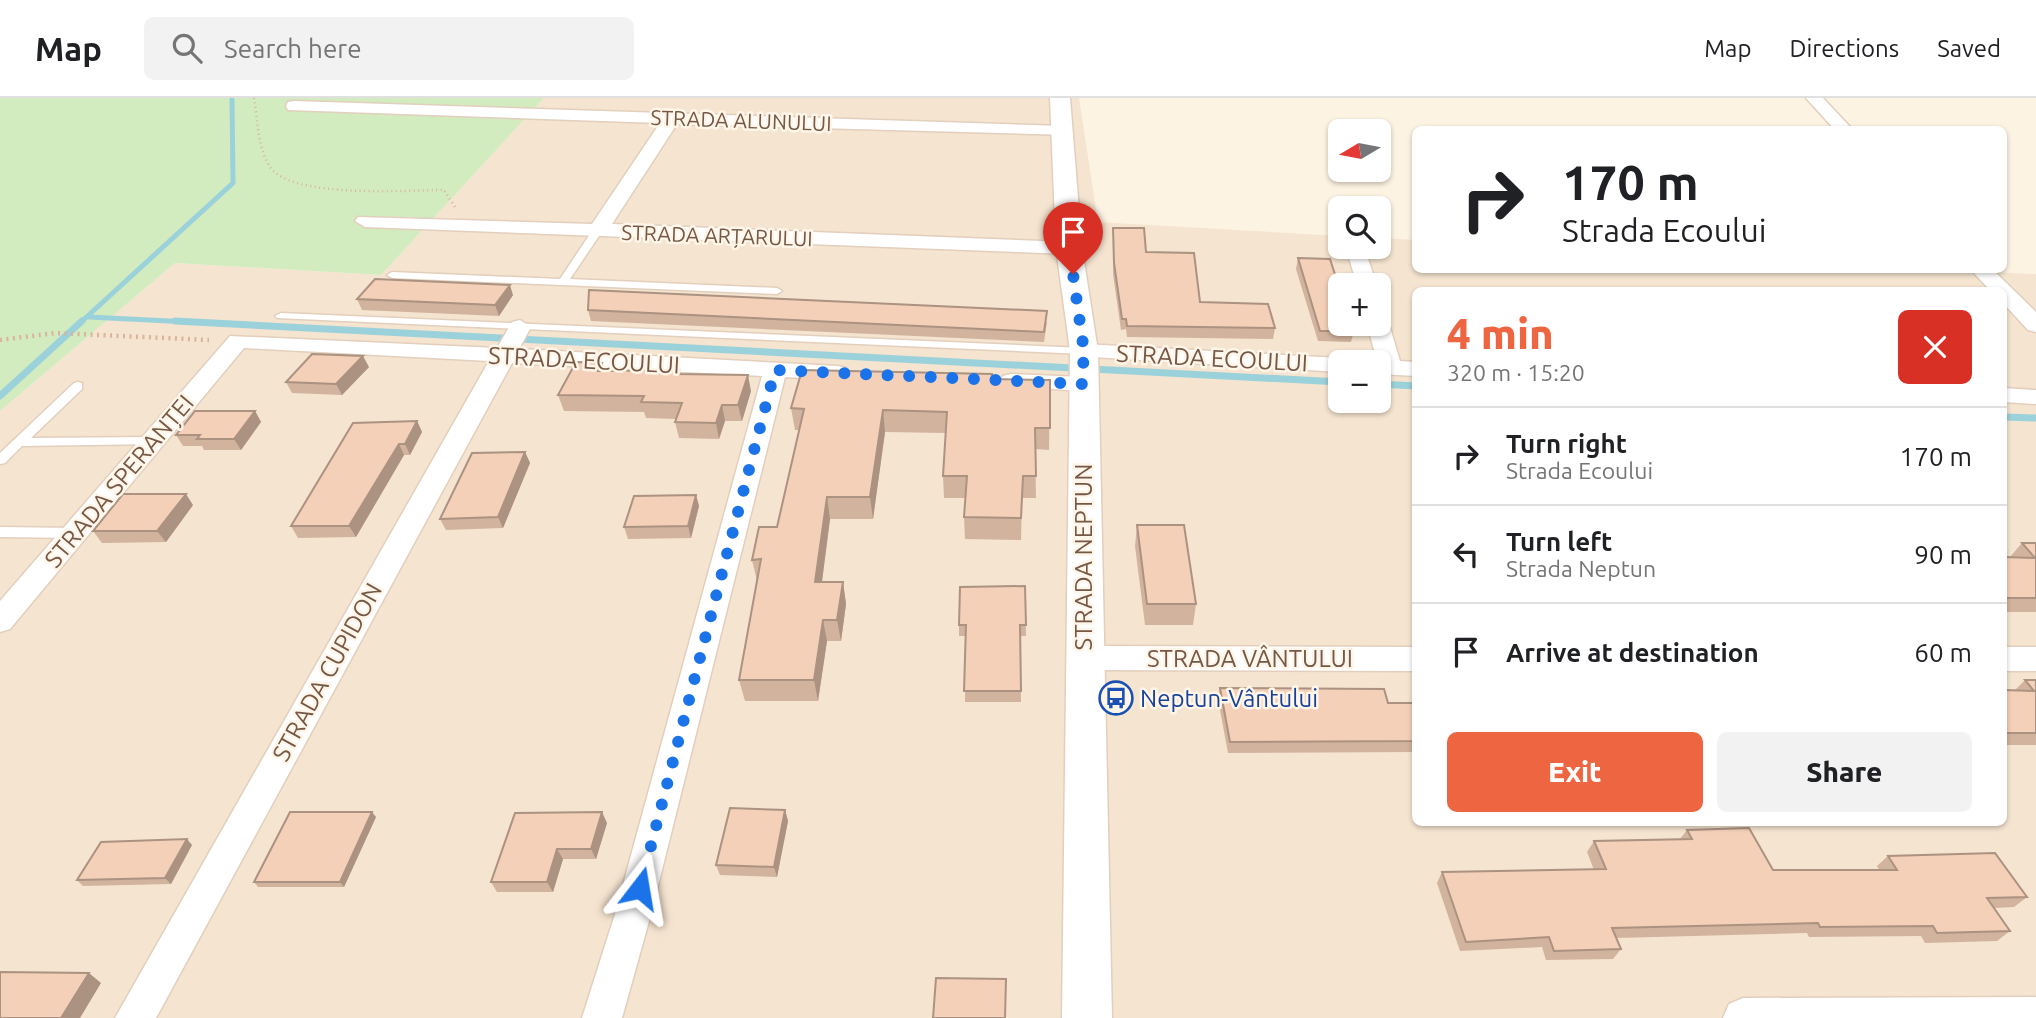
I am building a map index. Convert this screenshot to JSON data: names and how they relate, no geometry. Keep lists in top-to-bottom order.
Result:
{
  "streets": {
    "street": [
      "STRADA ALUNULUI",
      "STRADA ARȚARULUI",
      "STRADA ECOULUI",
      "STRADA SPERANȚEI",
      "STRADA NEPTUN",
      "STRADA VÂNTULUI",
      "STRADA CUPIDON"
    ]
  },
  "crossings": [
    ["STRADA ALUNULUI", "STRADA NEPTUN"],
    ["STRADA ARȚARULUI", "STRADA NEPTUN"],
    ["STRADA ECOULUI", "STRADA SPERANȚEI"],
    ["STRADA ECOULUI", "STRADA NEPTUN"],
    ["STRADA ECOULUI", "STRADA CUPIDON"],
    ["STRADA NEPTUN", "STRADA VÂNTULUI"]
  ],
  "places": {
    "bus stop": ["Neptun-Vântului"]
  },
  "north": "left",
  "page": {
    "header": "Map",
    "search": "Search here",
    "nav": ["Map", "Directions", "Saved"],
    "map_buttons": ["+", "−"],
    "turn": ["170 m", "Strada Ecoului"],
    "heading": ["4 min", "320 m · 15:20"],
    "list": [
      {
        "name": "Turn right",
        "note": "Strada Ecoului",
        "value": "170 m"
      },
      {
        "name": "Turn left",
        "note": "Strada Neptun",
        "value": "90 m"
      },
      {
        "name": "Arrive at destination",
        "value": "60 m"
      }
    ],
    "buttons": ["Exit", "Share"]
  }
}
